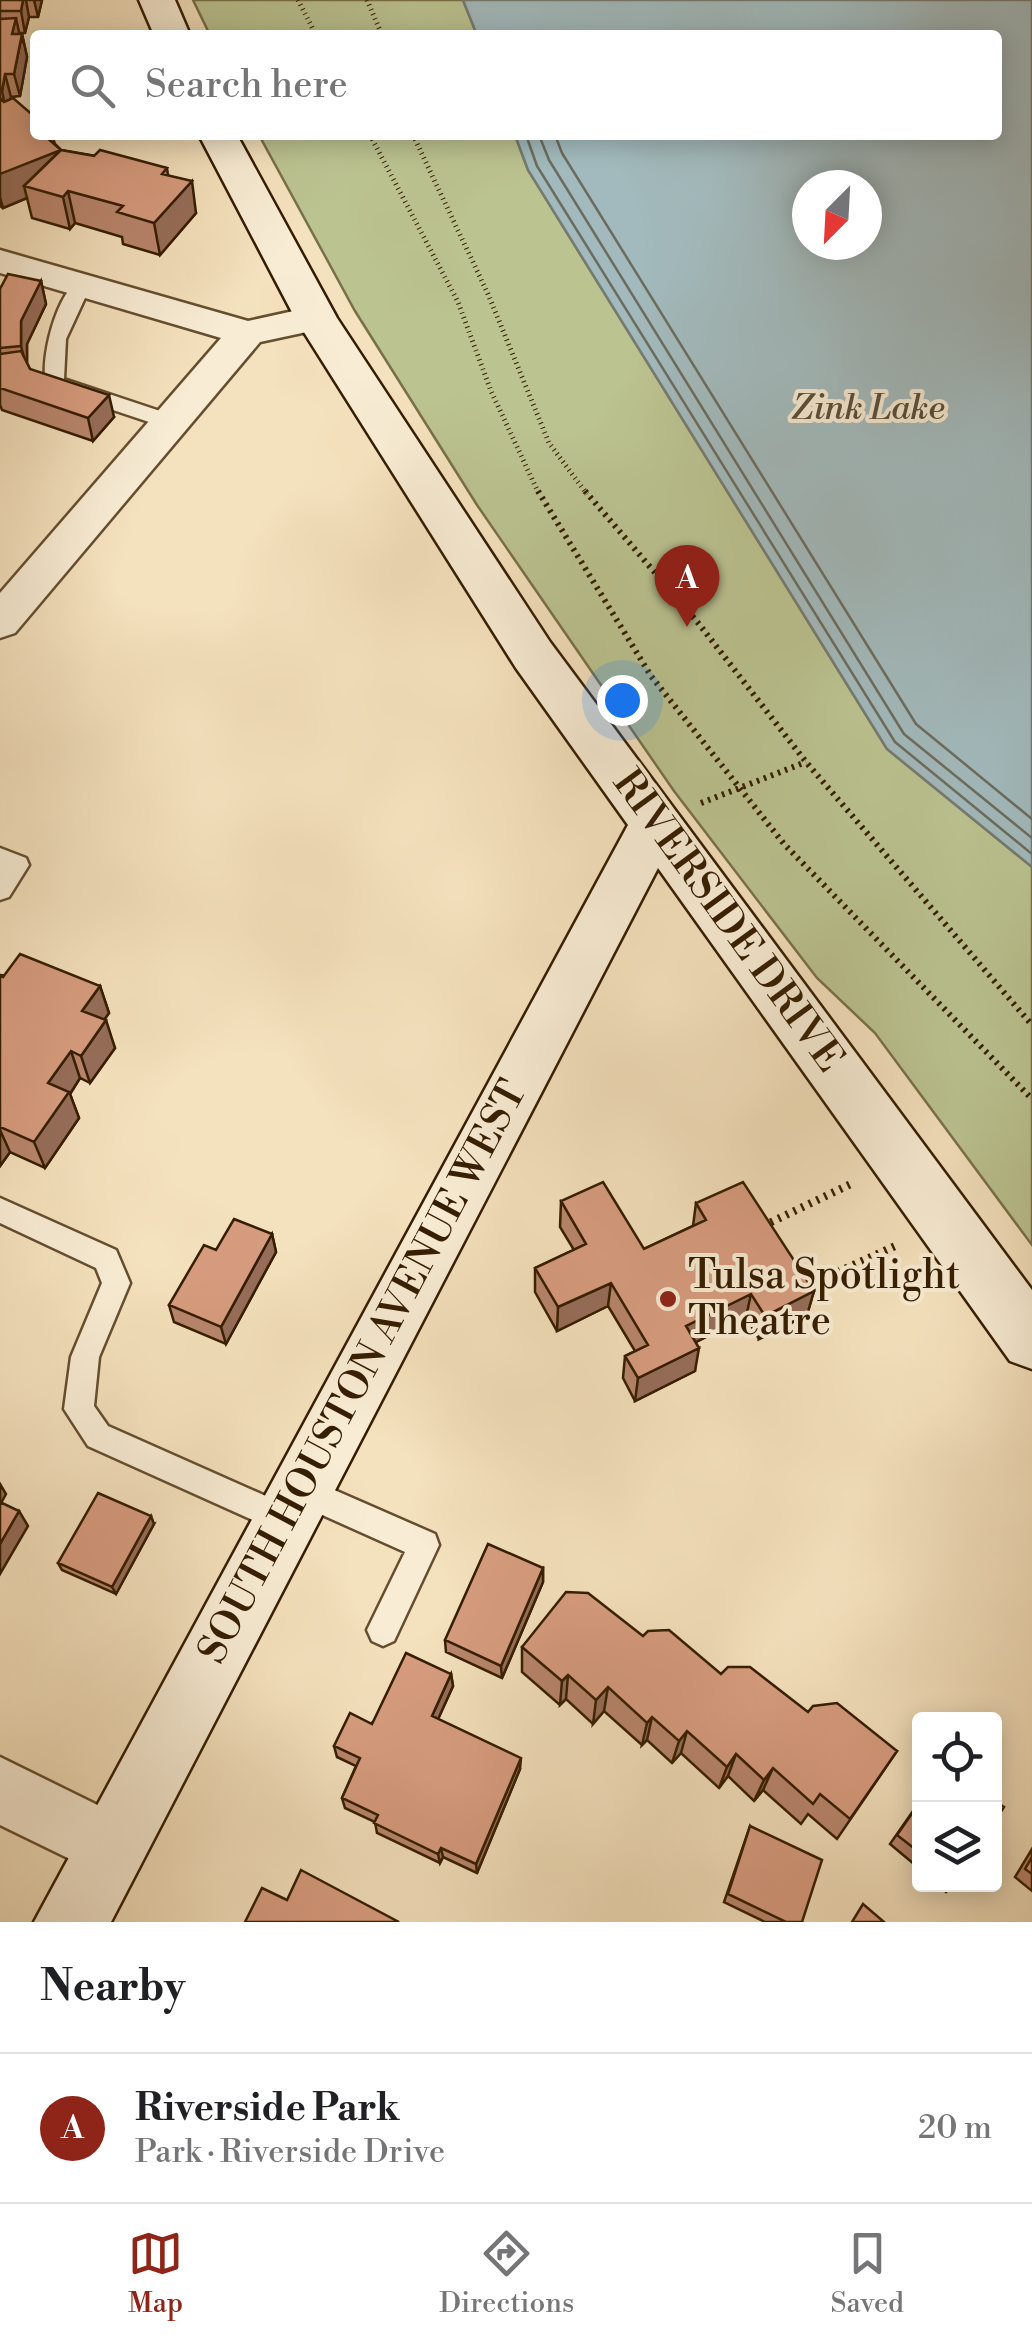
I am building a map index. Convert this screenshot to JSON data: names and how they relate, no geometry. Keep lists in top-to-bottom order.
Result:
{
  "streets": {
    "street": ["RIVERSIDE DRIVE", "SOUTH HOUSTON AVENUE WEST"]
  },
  "crossings": [
    ["RIVERSIDE DRIVE", "SOUTH HOUSTON AVENUE WEST"]
  ],
  "water": ["Zink Lake"],
  "places": ["Tulsa Spotlight Theatre"],
  "north": "bottom left",
  "page": {
    "search": "Search here",
    "pins": "A",
    "heading": "Nearby",
    "list": [
      {
        "mark": "A",
        "name": "Riverside Park",
        "note": "Park · Riverside Drive",
        "value": "20 m"
      }
    ],
    "nav": ["Map", "Directions", "Saved"]
  }
}
